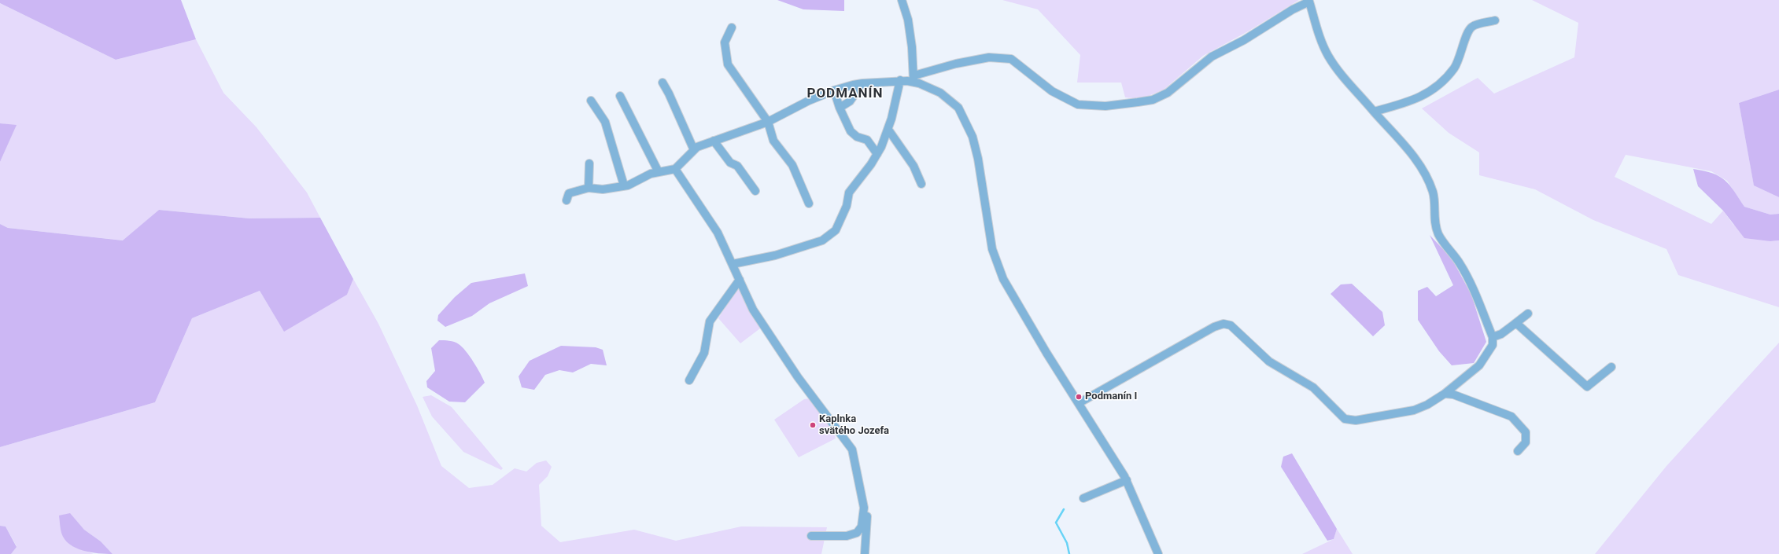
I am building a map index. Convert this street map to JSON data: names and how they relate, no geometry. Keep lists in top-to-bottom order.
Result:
{
  "districts": ["PODMANÍN"],
  "places": ["Podmanín I", "Kaplnka svätého Jozefa"]
}
